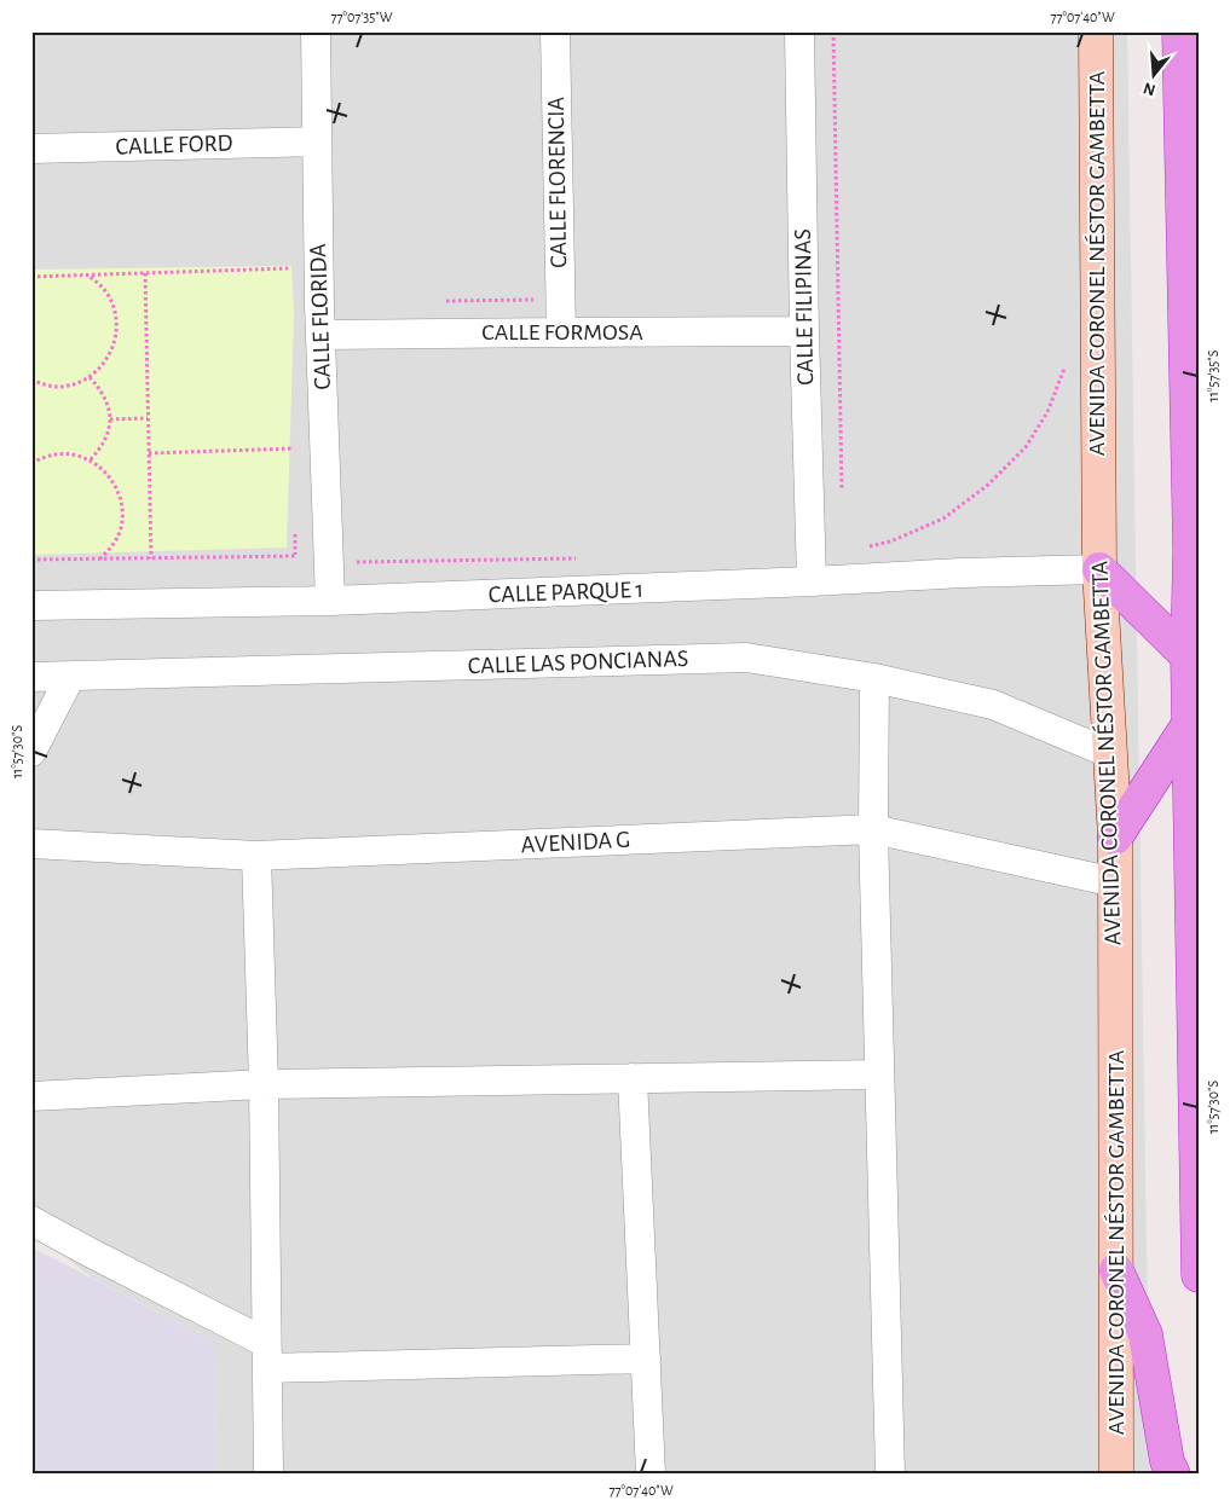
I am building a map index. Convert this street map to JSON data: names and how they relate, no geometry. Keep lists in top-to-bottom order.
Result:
{
  "streets": {
    "street": [
      "CALLE FORD",
      "CALLE FLORENCIA",
      "AVENIDA CORONEL NÉSTOR GAMBETTA",
      "CALLE FILIPINAS",
      "CALLE FLORIDA",
      "CALLE FORMOSA",
      "CALLE PARQUE 1",
      "CALLE LAS PONCIANAS",
      "AVENIDA G"
    ]
  },
  "crossings": [
    ["CALLE FORD", "CALLE FLORIDA"],
    ["CALLE FLORENCIA", "CALLE FORMOSA"],
    ["AVENIDA CORONEL NÉSTOR GAMBETTA", "CALLE PARQUE 1"],
    ["AVENIDA CORONEL NÉSTOR GAMBETTA", "CALLE LAS PONCIANAS"],
    ["AVENIDA CORONEL NÉSTOR GAMBETTA", "AVENIDA G"],
    ["CALLE FILIPINAS", "CALLE FORMOSA"],
    ["CALLE FILIPINAS", "CALLE PARQUE 1"],
    ["CALLE FLORIDA", "CALLE FORMOSA"],
    ["CALLE FLORIDA", "CALLE PARQUE 1"]
  ],
  "north": "bottom",
  "coordinates": [
    "77°07'35\"W",
    "77°07'40\"W",
    "11°57'35\"S",
    "11°57'30\"S"
  ]
}
